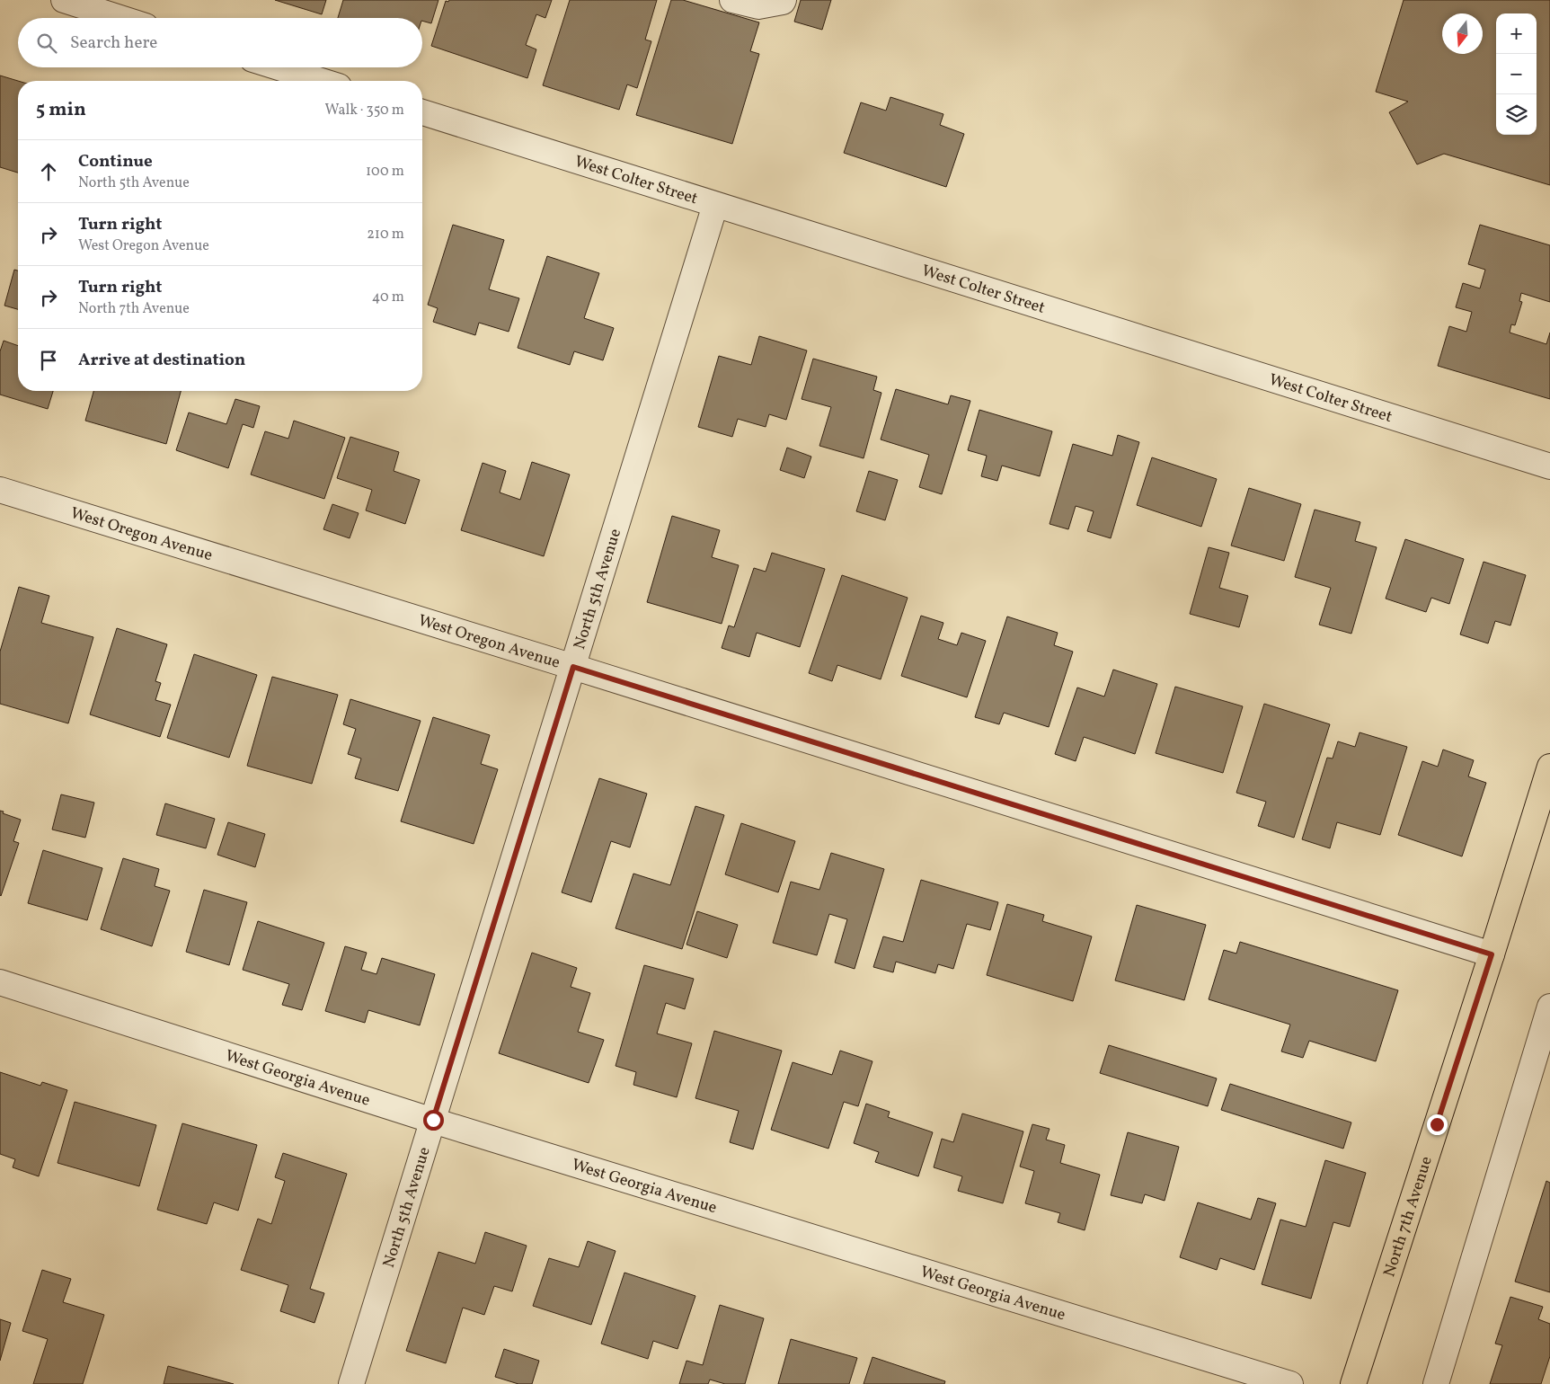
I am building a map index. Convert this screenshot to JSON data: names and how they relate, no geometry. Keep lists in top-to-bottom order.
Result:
{
  "streets": {
    "main road": ["North 7th Avenue"],
    "street": [
      "West Colter Street",
      "West Oregon Avenue",
      "North 5th Avenue",
      "West Georgia Avenue"
    ]
  },
  "crossings": [
    ["West Colter Street", "North 5th Avenue"],
    ["West Oregon Avenue", "North 5th Avenue"],
    ["West Oregon Avenue", "North 7th Avenue"],
    ["North 5th Avenue", "West Georgia Avenue"]
  ],
  "north": "bottom",
  "page": {
    "map_buttons": ["+", "−"],
    "search": "Search here",
    "heading": ["5 min", "Walk · 350 m"],
    "list": [
      ["Continue", "North 5th Avenue", "100 m"],
      ["Turn right", "West Oregon Avenue", "210 m"],
      ["Turn right", "North 7th Avenue", "40 m"],
      "Arrive at destination"
    ]
  }
}
